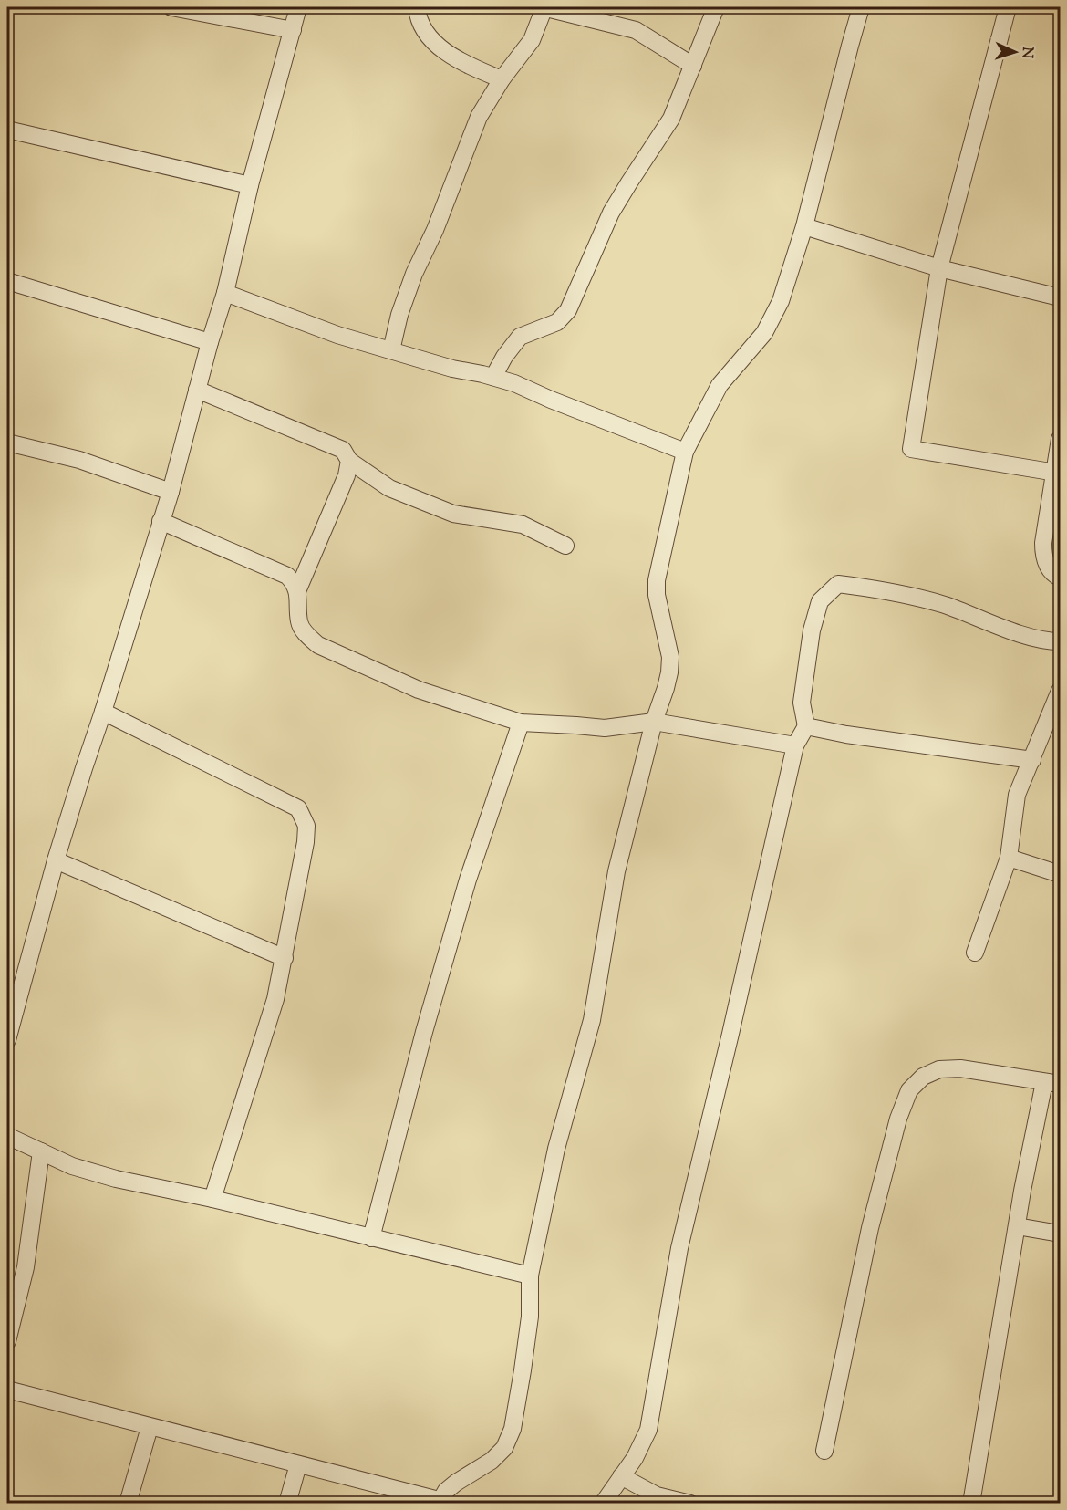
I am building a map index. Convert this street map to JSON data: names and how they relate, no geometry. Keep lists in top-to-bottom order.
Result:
{
  "north": "right"
}
